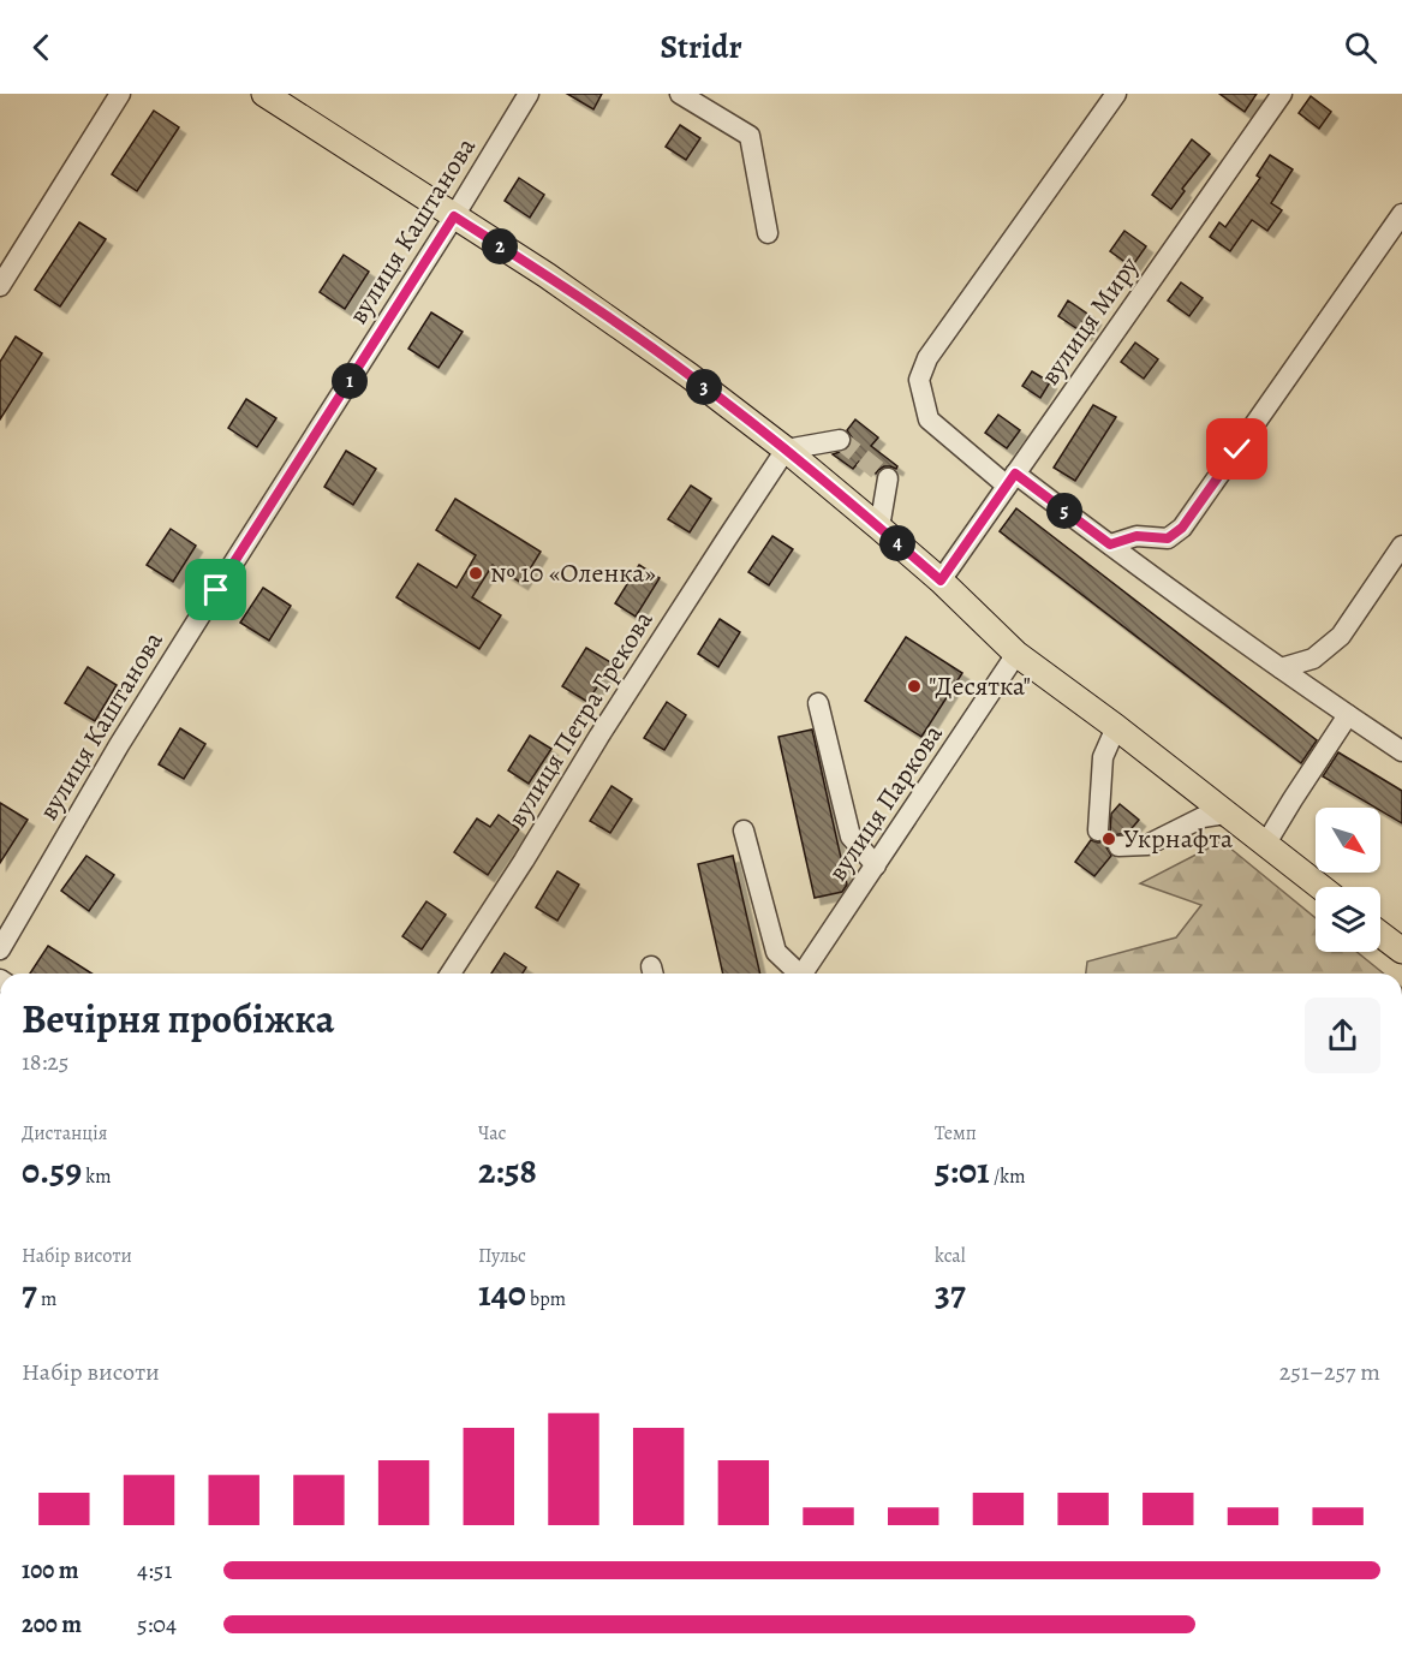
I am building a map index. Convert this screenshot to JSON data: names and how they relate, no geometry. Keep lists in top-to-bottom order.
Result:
{
  "streets": {
    "street": [
      "вулиця Каштанова",
      "вулиця Миру",
      "вулиця Петра Грекова",
      "вулиця Паркова"
    ]
  },
  "places": ["№ 10 «Оленка»", "\"Десятка\"", "Укрнафта"],
  "north": "bottom right",
  "page": {
    "header": "Stridr",
    "pins": [
      "2",
      "1",
      "3",
      "5",
      "4"
    ],
    "heading": ["Вечірня пробіжка", "18:25"],
    "stats": [
      ["Дистанція", "0.59 km"],
      ["Час", "2:58"],
      ["Темп", "5:01 /km"],
      ["Набір висоти", "7 m"],
      ["Пульс", "140 bpm"],
      ["kcal", "37"]
    ],
    "chart": ["Набір висоти", "251–257 m"],
    "list": [
      {
        "name": "100 m",
        "note": "4:51"
      },
      {
        "name": "200 m",
        "note": "5:04"
      }
    ]
  }
}
